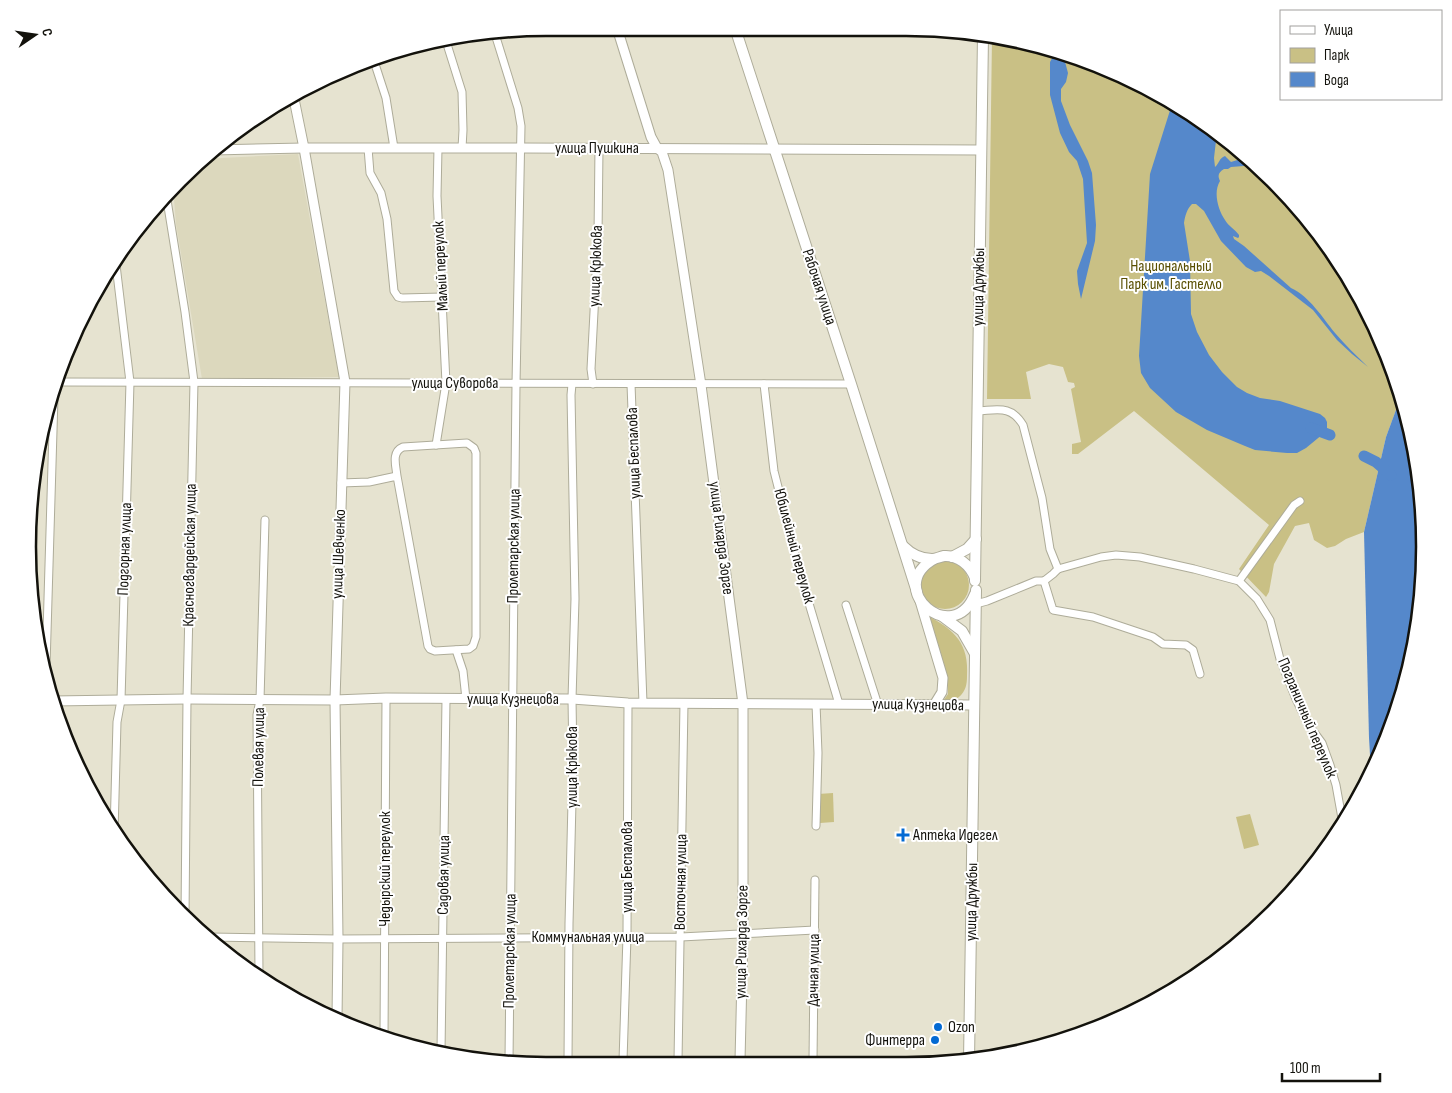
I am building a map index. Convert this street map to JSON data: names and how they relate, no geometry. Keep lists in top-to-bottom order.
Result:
{
  "streets": {
    "main road": ["Рабочая улица", "улица Дружбы"],
    "street": [
      "улица Пушкина",
      "Малый переулок",
      "улица Крюкова",
      "улица Суворова",
      "улица Беспалова",
      "улица Рихарда Зорге",
      "Пролетарская улица",
      "Юбилейный переулок",
      "Подгорная улица",
      "улица Шевченко",
      "Красногвардейская улица",
      "улица Кузнецова",
      "Пограничный переулок",
      "Полевая улица",
      "Чедырский переулок",
      "Садовая улица",
      "Восточная улица",
      "Коммунальная улица",
      "Дачная улица"
    ]
  },
  "crossings": [
    ["улица Пушкина", "Малый переулок"],
    ["улица Пушкина", "улица Крюкова"],
    ["улица Пушкина", "Рабочая улица"],
    ["улица Пушкина", "улица Дружбы"],
    ["улица Пушкина", "улица Рихарда Зорге"],
    ["улица Пушкина", "Пролетарская улица"],
    ["улица Пушкина", "улица Шевченко"],
    ["Малый переулок", "улица Суворова"],
    ["улица Крюкова", "улица Суворова"],
    ["улица Крюкова", "улица Кузнецова"],
    ["улица Крюкова", "Коммунальная улица"],
    ["Рабочая улица", "улица Дружбы"],
    ["Рабочая улица", "улица Суворова"],
    ["улица Дружбы", "улица Кузнецова"],
    ["улица Суворова", "улица Беспалова"],
    ["улица Суворова", "улица Рихарда Зорге"],
    ["улица Суворова", "Пролетарская улица"],
    ["улица Суворова", "Юбилейный переулок"],
    ["улица Суворова", "Подгорная улица"],
    ["улица Суворова", "улица Шевченко"],
    ["улица Суворова", "Красногвардейская улица"],
    ["улица Беспалова", "улица Кузнецова"],
    ["улица Беспалова", "Коммунальная улица"],
    ["улица Рихарда Зорге", "улица Кузнецова"],
    ["улица Рихарда Зорге", "Коммунальная улица"],
    ["Пролетарская улица", "улица Кузнецова"],
    ["Пролетарская улица", "Коммунальная улица"],
    ["Юбилейный переулок", "улица Кузнецова"],
    ["Подгорная улица", "улица Кузнецова"],
    ["улица Шевченко", "улица Кузнецова"],
    ["улица Шевченко", "Коммунальная улица"],
    ["Красногвардейская улица", "улица Кузнецова"],
    ["улица Кузнецова", "Полевая улица"],
    ["улица Кузнецова", "Чедырский переулок"],
    ["улица Кузнецова", "Садовая улица"],
    ["улица Кузнецова", "Восточная улица"],
    ["Полевая улица", "Коммунальная улица"],
    ["Чедырский переулок", "Коммунальная улица"],
    ["Садовая улица", "Коммунальная улица"],
    ["Восточная улица", "Коммунальная улица"],
    ["Коммунальная улица", "Дачная улица"]
  ],
  "parks": ["Национальный Парк им. Гастелло"],
  "places": {
    "health": ["Аптека Идегел"],
    "other": ["Ozon", "Финтерра"]
  },
  "legend": ["Улица", "Парк", "Вода"],
  "scale_bar": "100 m",
  "north": "right"
}
